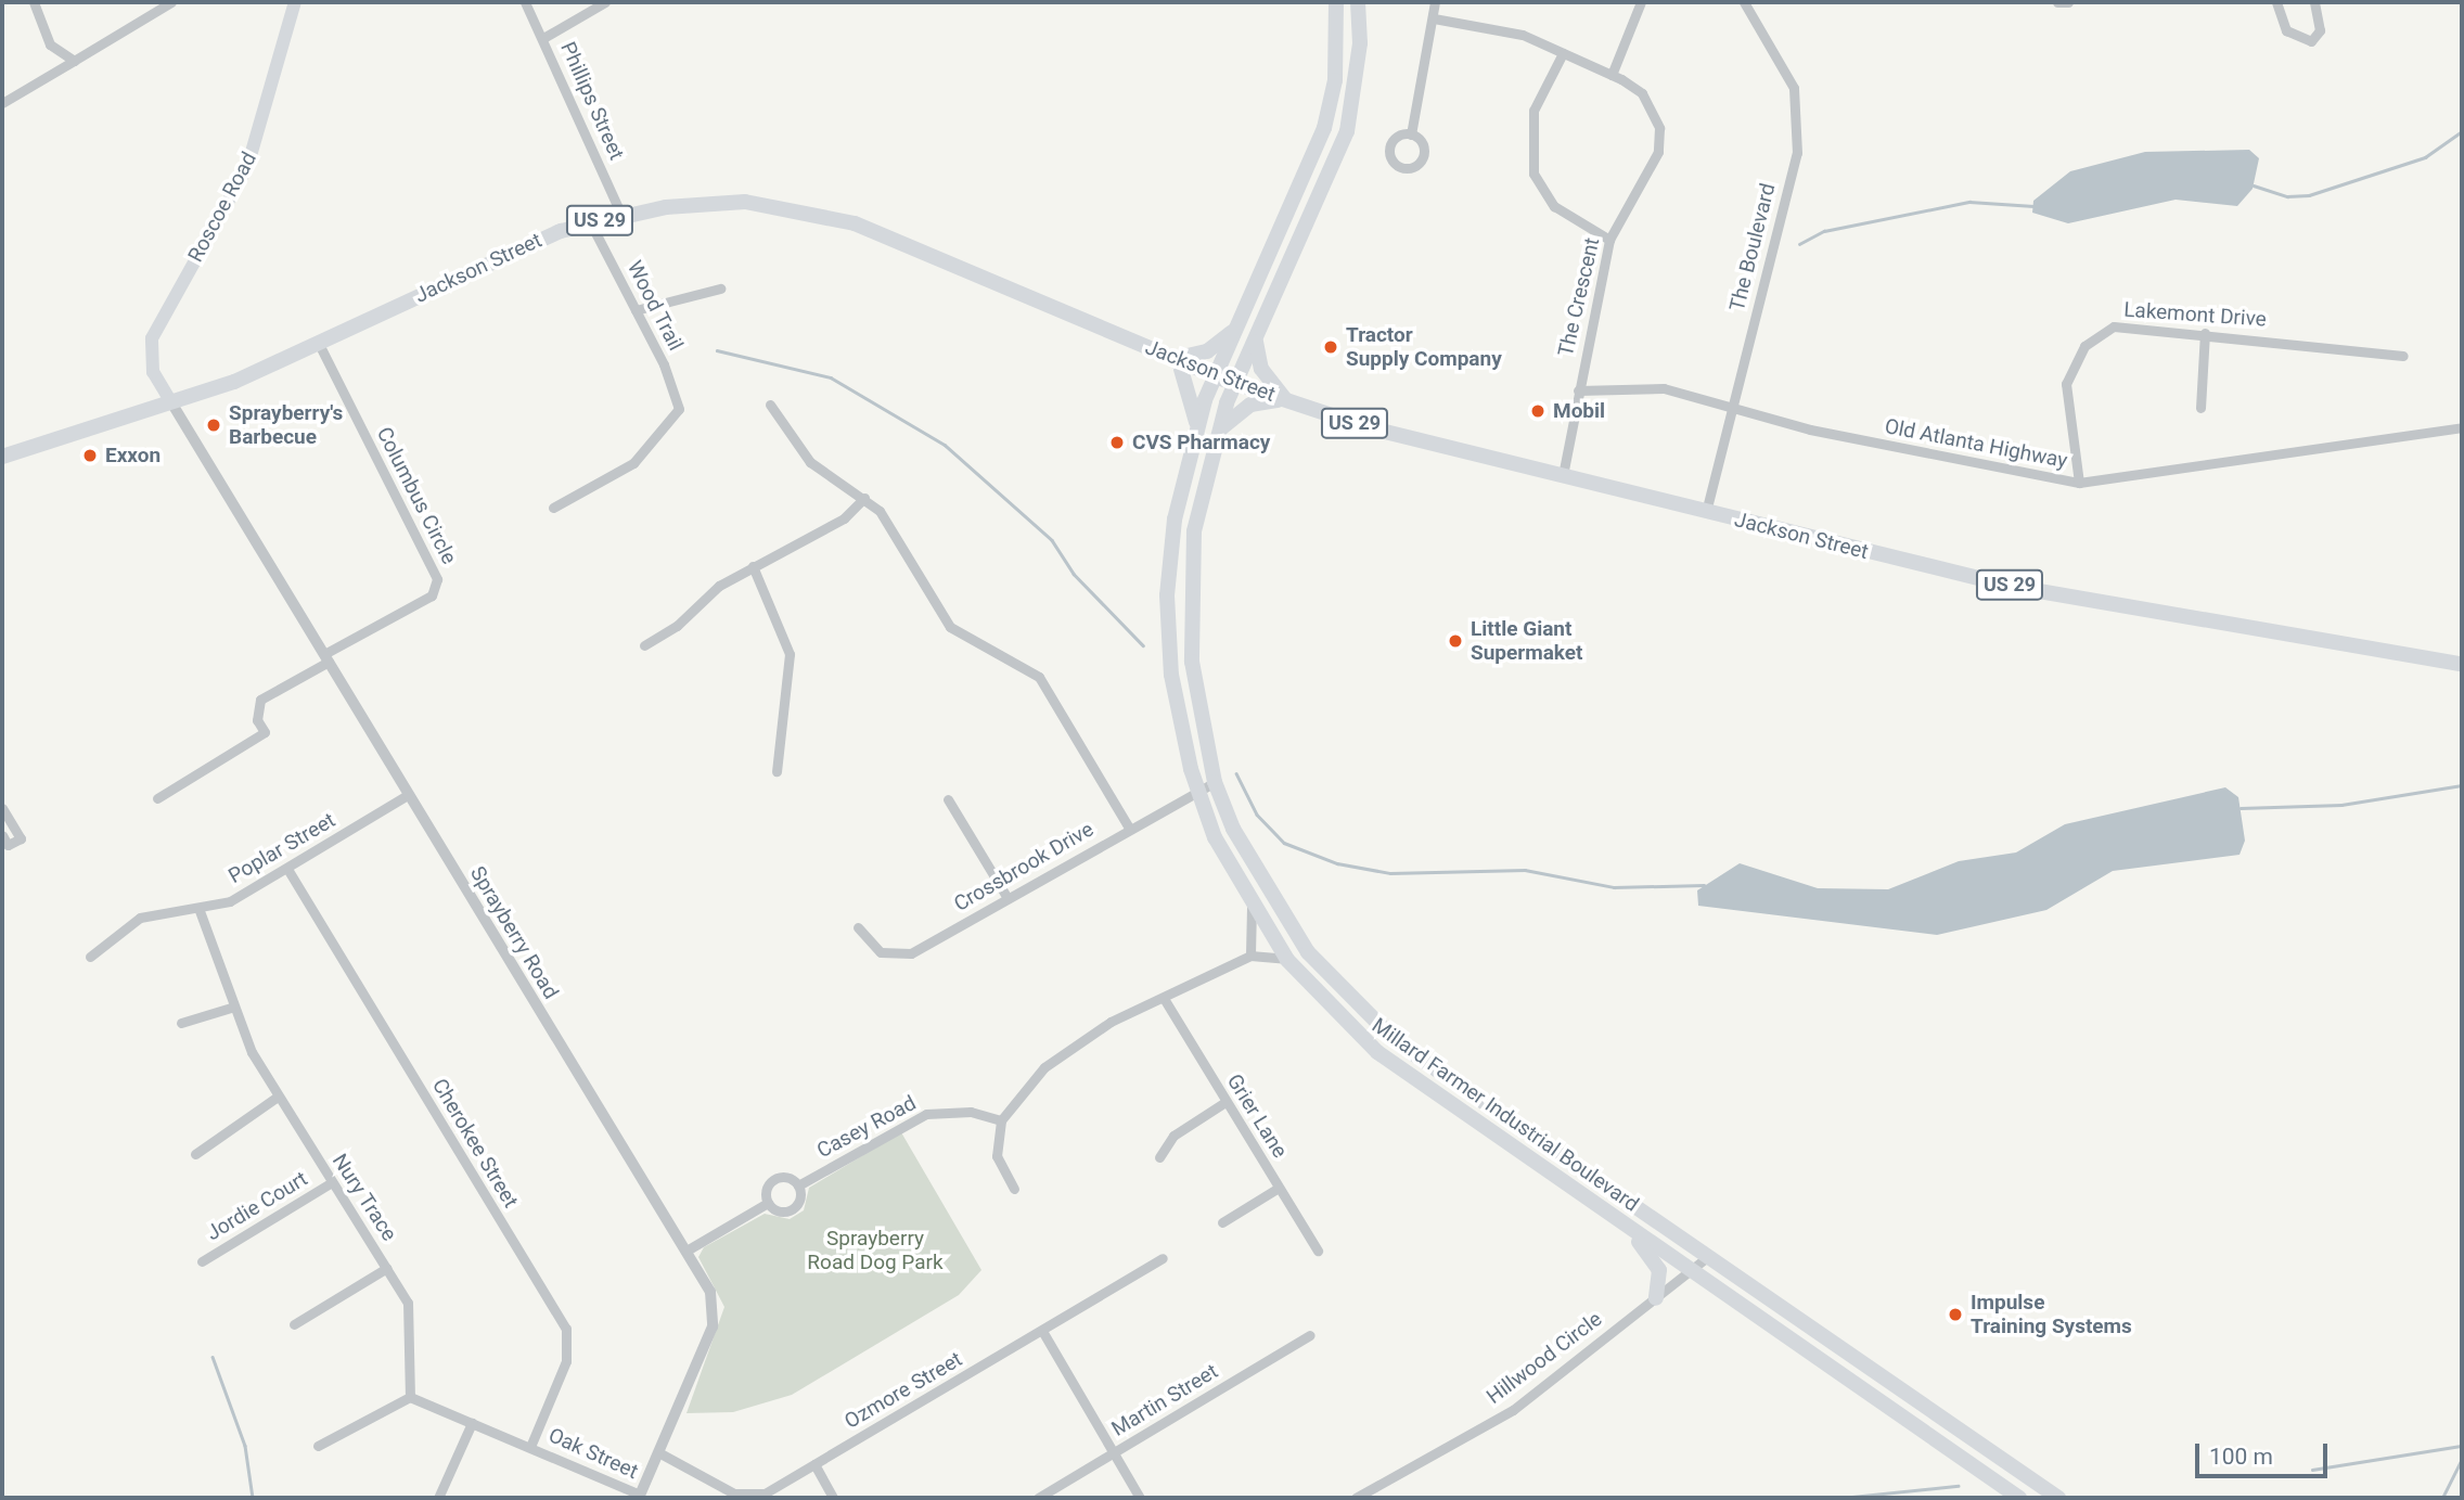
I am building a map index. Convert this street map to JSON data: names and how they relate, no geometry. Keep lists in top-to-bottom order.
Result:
{
  "streets": {
    "main road": [
      "Roscoe Road",
      "US 29",
      "Jackson Street",
      "Millard Farmer Industrial Boulevard"
    ],
    "street": [
      "Phillips Street",
      "The Boulevard",
      "The Crescent",
      "Wood Trail",
      "Lakemont Drive",
      "Old Atlanta Highway",
      "Columbus Circle",
      "Poplar Street",
      "Crossbrook Drive",
      "Sprayberry Road",
      "Grier Lane",
      "Casey Road",
      "Cherokee Street",
      "Nury Trace",
      "Jordie Court",
      "Hillwood Circle",
      "Ozmore Street",
      "Martin Street",
      "Oak Street"
    ]
  },
  "crossings": [
    ["Phillips Street", "Jackson Street"],
    ["Roscoe Road", "Jackson Street"],
    ["Roscoe Road", "Sprayberry Road"],
    ["The Boulevard", "Jackson Street"],
    ["The Boulevard", "Old Atlanta Highway"],
    ["Jackson Street", "The Crescent"],
    ["Jackson Street", "Wood Trail"],
    ["Jackson Street", "Columbus Circle"],
    ["Jackson Street", "Sprayberry Road"],
    ["Jackson Street", "Millard Farmer Industrial Boulevard"],
    ["The Crescent", "Old Atlanta Highway"],
    ["Lakemont Drive", "Old Atlanta Highway"],
    ["Columbus Circle", "Sprayberry Road"],
    ["Poplar Street", "Sprayberry Road"],
    ["Poplar Street", "Cherokee Street"],
    ["Poplar Street", "Nury Trace"],
    ["Crossbrook Drive", "Millard Farmer Industrial Boulevard"],
    ["Sprayberry Road", "Ozmore Street"],
    ["Sprayberry Road", "Oak Street"],
    ["Millard Farmer Industrial Boulevard", "Hillwood Circle"],
    ["Cherokee Street", "Oak Street"],
    ["Nury Trace", "Jordie Court"]
  ],
  "parks": ["Sprayberry Road Dog Park"],
  "places": [
    "Tractor Supply Company",
    "Mobil",
    "Sprayberry's Barbecue",
    "CVS Pharmacy",
    "Exxon",
    "Little Giant Supermaket",
    "Impulse Training Systems"
  ],
  "scale_bar": "100 m"
}
